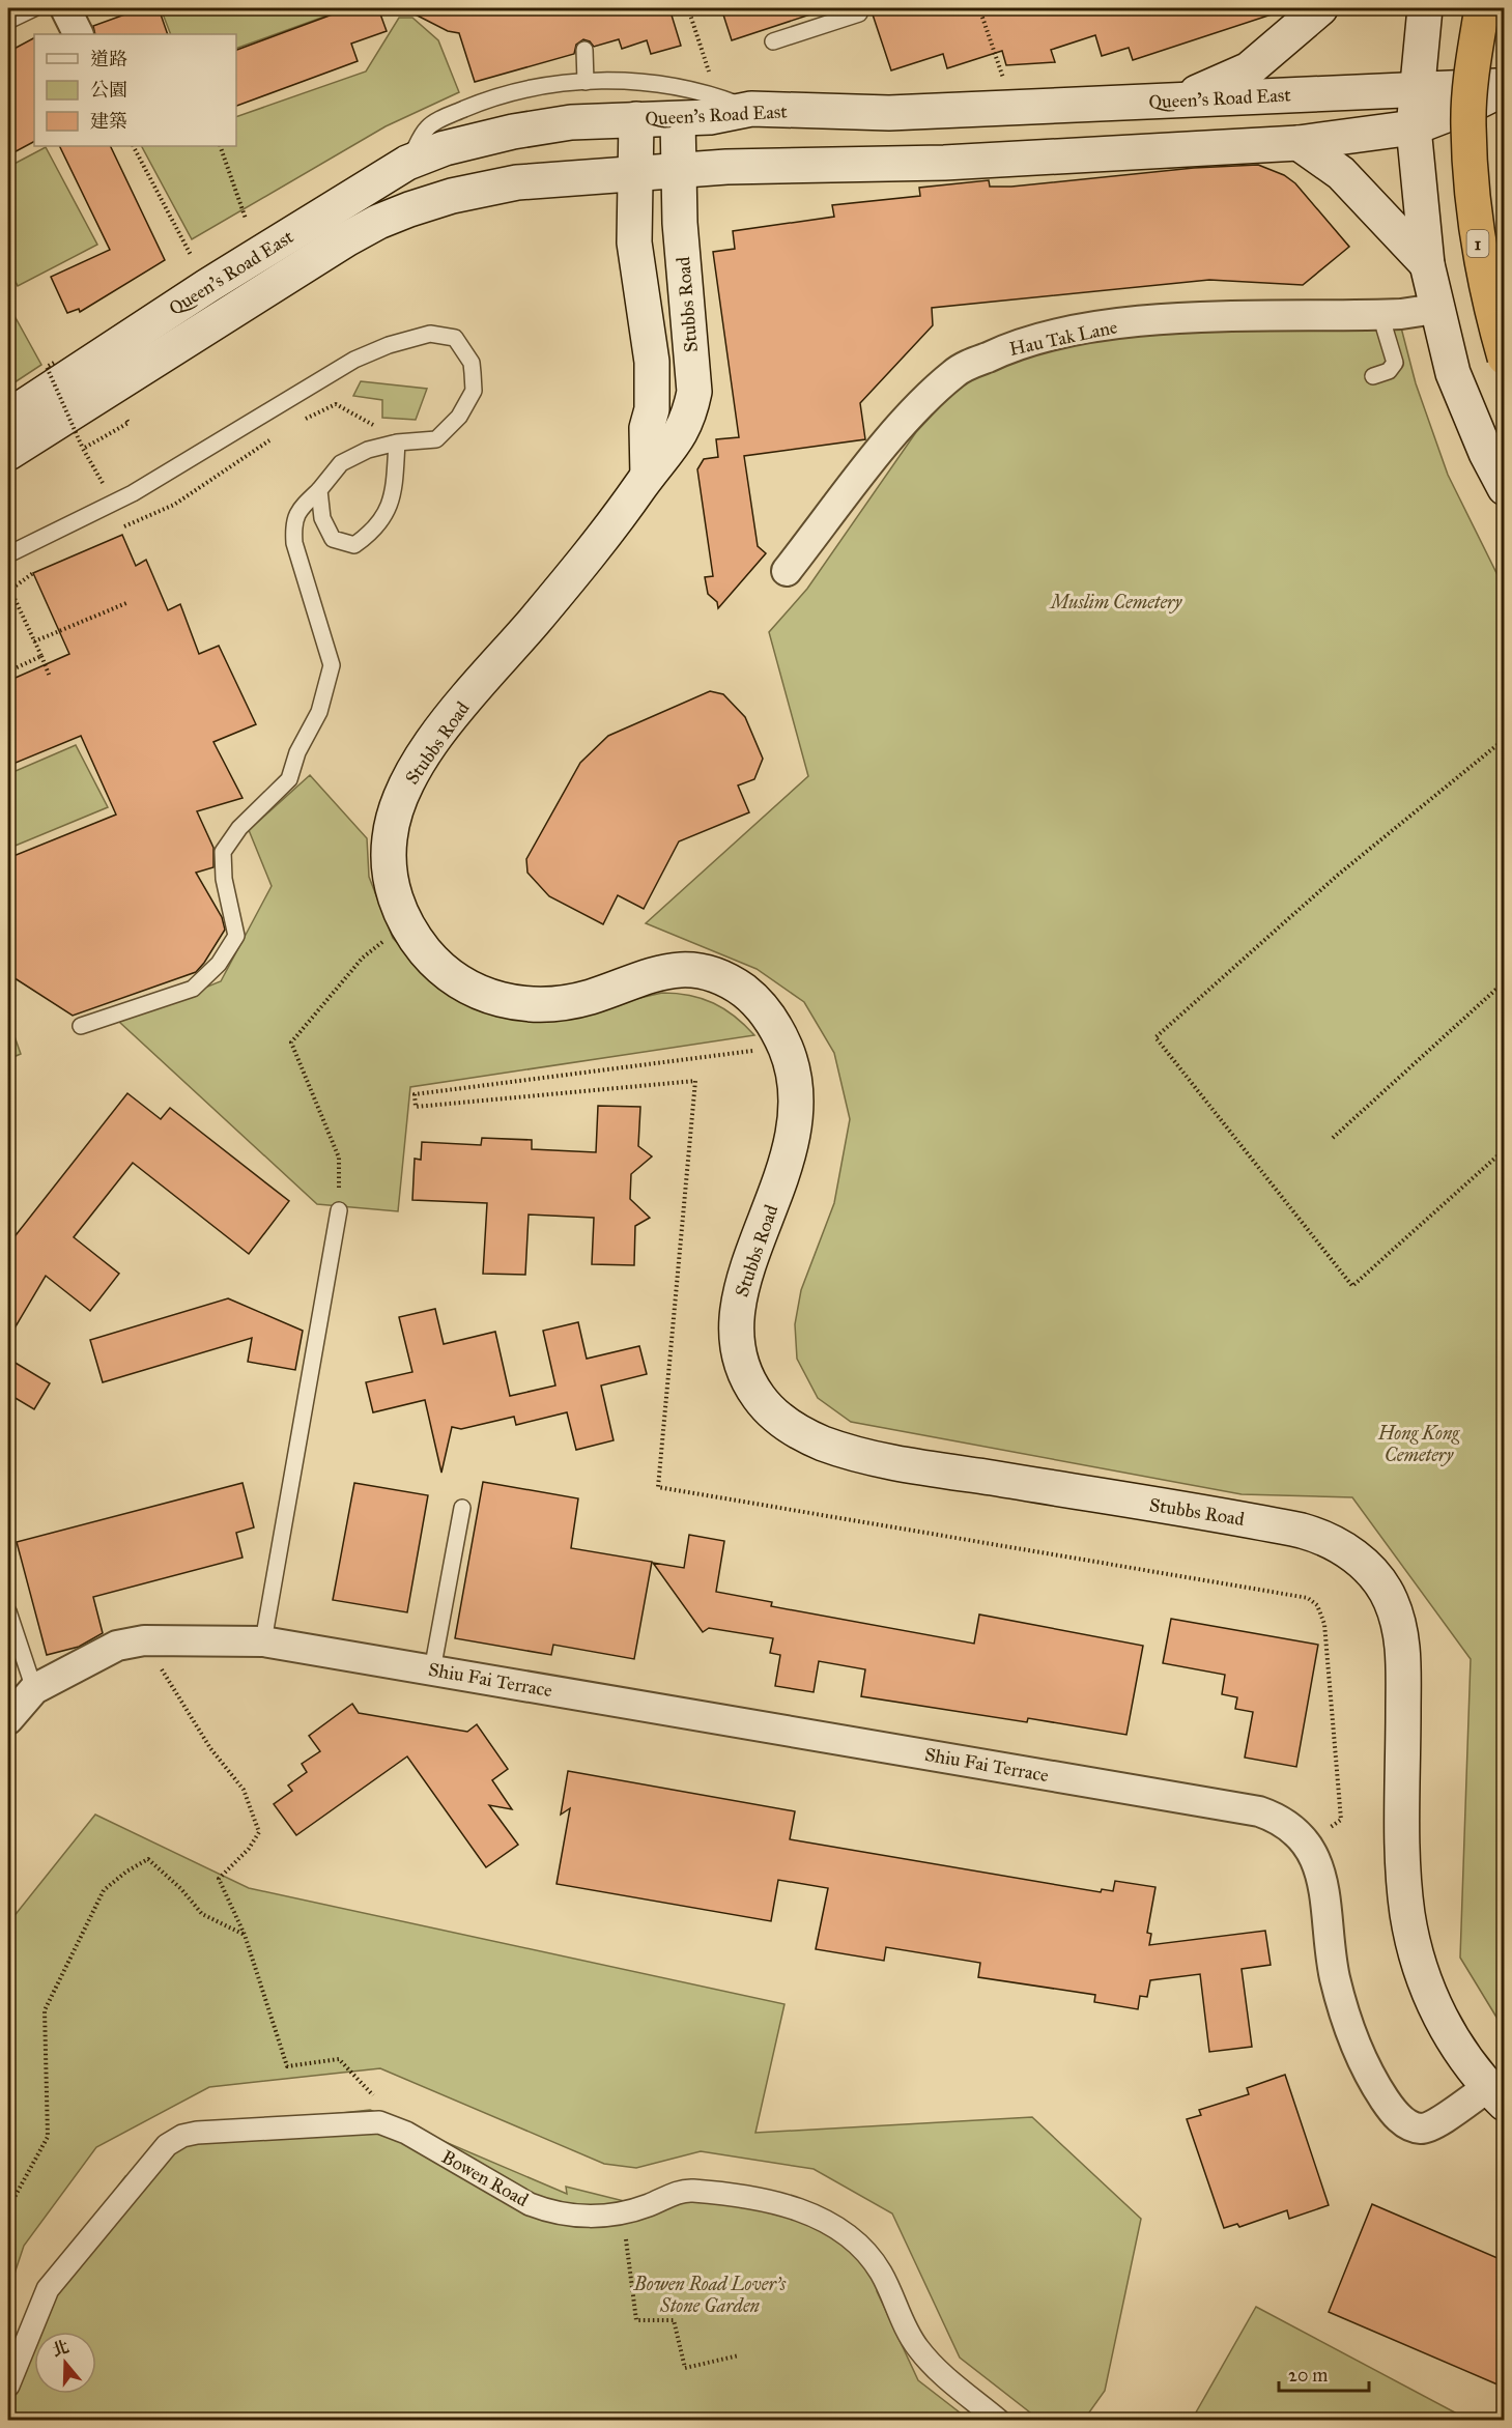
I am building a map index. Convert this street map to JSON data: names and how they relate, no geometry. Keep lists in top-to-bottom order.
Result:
{
  "streets": {
    "highway": ["1"],
    "main road": ["Queen's Road East", "Stubbs Road"],
    "street": ["Hau Tak Lane", "Shiu Fai Terrace", "Bowen Road"]
  },
  "crossings": [
    ["Queen's Road East", "Stubbs Road"],
    ["Stubbs Road", "Shiu Fai Terrace"]
  ],
  "parks": ["Muslim Cemetery", "Hong Kong Cemetery", "Bowen Road Lover's Stone Garden"],
  "legend": ["道路", "公園", "建築"],
  "scale_bar": "20 m",
  "north": "top"
}
